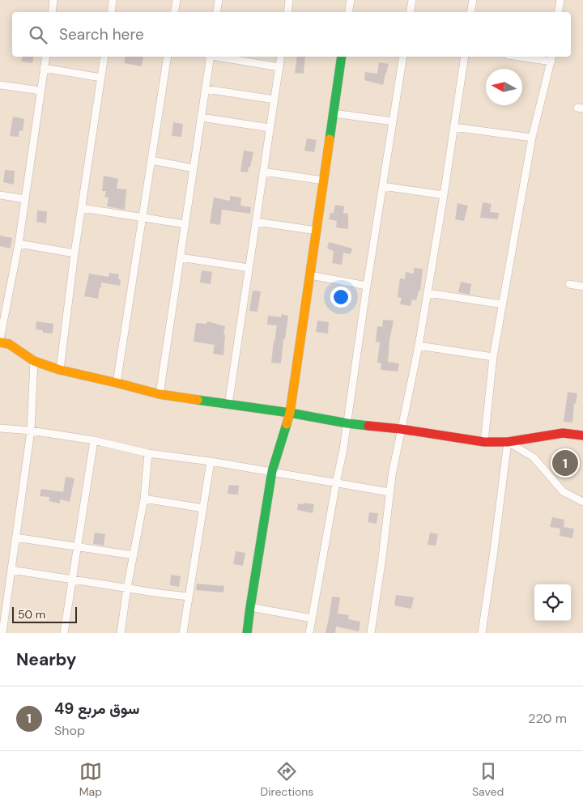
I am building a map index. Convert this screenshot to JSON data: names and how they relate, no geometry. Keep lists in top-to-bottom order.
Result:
{
  "scale_bar": "50 m",
  "north": "left",
  "page": {
    "search": "Search here",
    "pins": "1",
    "scale": "50 m",
    "heading": "Nearby",
    "list": [
      {
        "mark": "1",
        "name": "سوق مربع 49",
        "note": "Shop",
        "value": "220 m"
      }
    ],
    "nav": ["Map", "Directions", "Saved"]
  }
}
